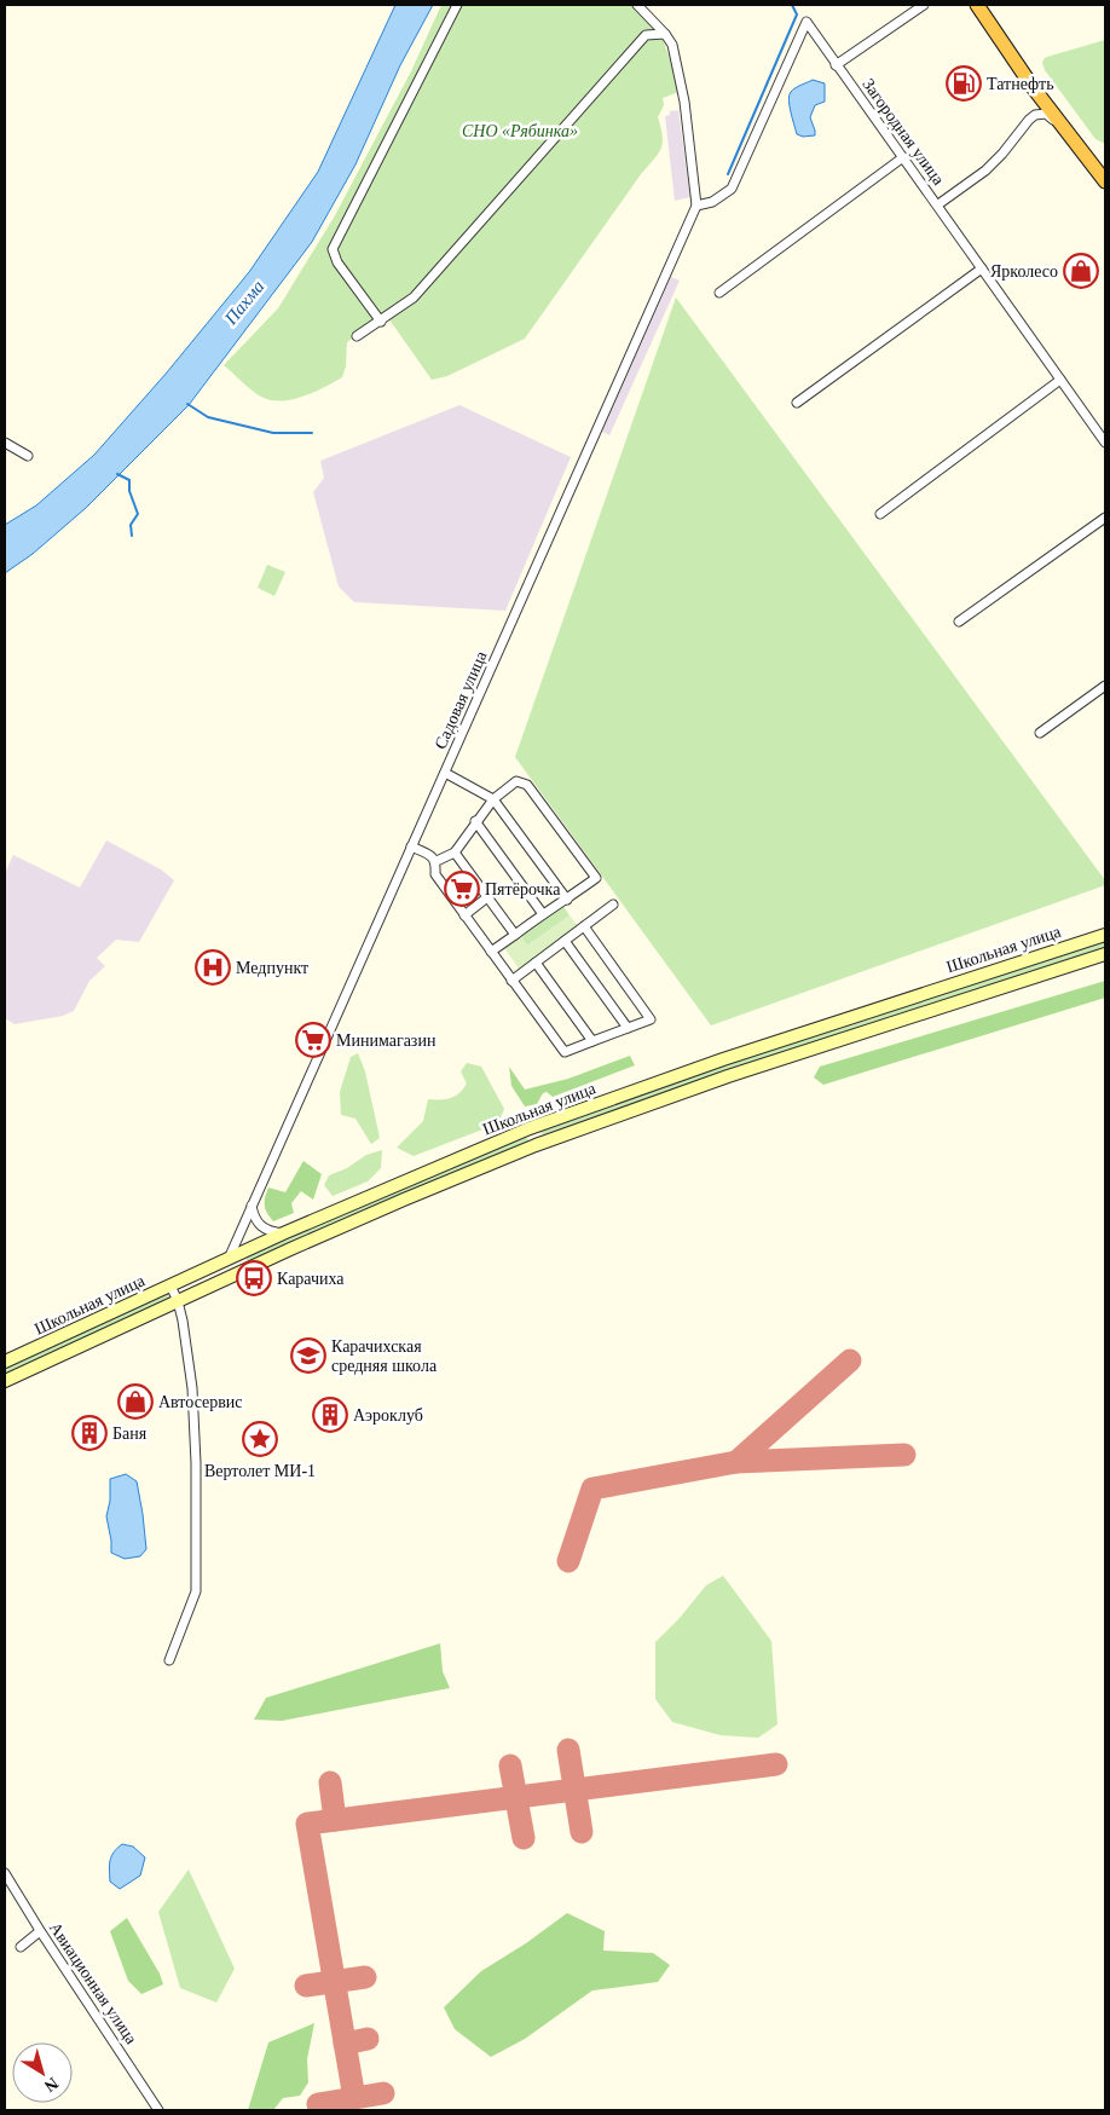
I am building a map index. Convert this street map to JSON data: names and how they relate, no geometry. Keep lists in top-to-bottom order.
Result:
{
  "streets": {
    "main road": ["Школьная улица"],
    "street": ["Загородная улица", "Садовая улица", "Авиационная улица"]
  },
  "crossings": [
    ["Загородная улица", "Садовая улица"],
    ["Садовая улица", "Школьная улица"]
  ],
  "water": ["Пахма"],
  "parks": ["СНО «Рябинка»"],
  "places": {
    "fuel station": ["Татнефть"],
    "shop": ["Ярколесо", "Автосервис"],
    "supermarket": ["Пятёрочка", "Минимагазин"],
    "hospital": ["Медпункт"],
    "bus stop": ["Карачиха"],
    "school or university": ["Карачихская средняя школа"],
    "building": ["Аэроклуб", "Баня"],
    "place": ["Вертолет МИ-1"]
  },
  "north": "bottom right"
}
